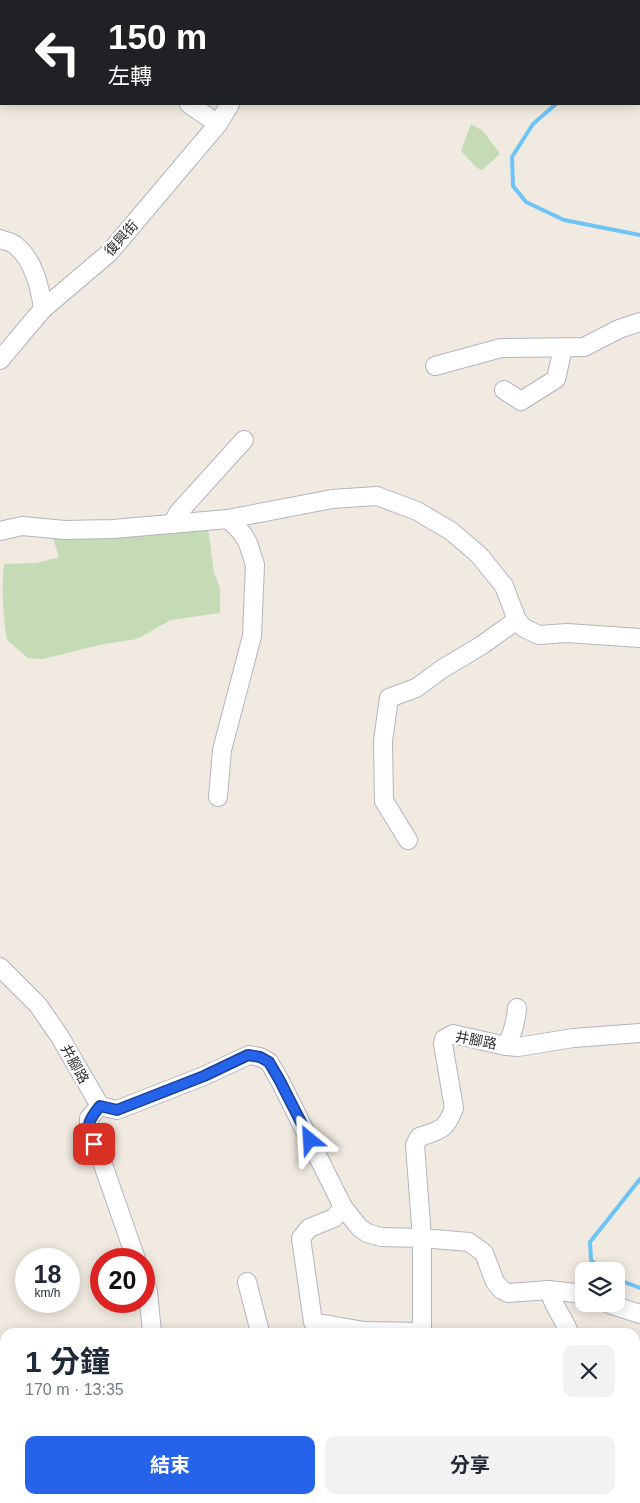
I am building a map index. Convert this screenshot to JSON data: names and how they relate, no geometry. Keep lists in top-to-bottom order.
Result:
{
  "streets": {
    "street": ["復興街", "井腳路"]
  },
  "page": {
    "turn": ["150 m", "左轉"],
    "speed": "18 km/h",
    "limit": "20",
    "heading": ["1 分鐘", "170 m · 13:35"],
    "buttons": ["結束", "分享"]
  }
}
